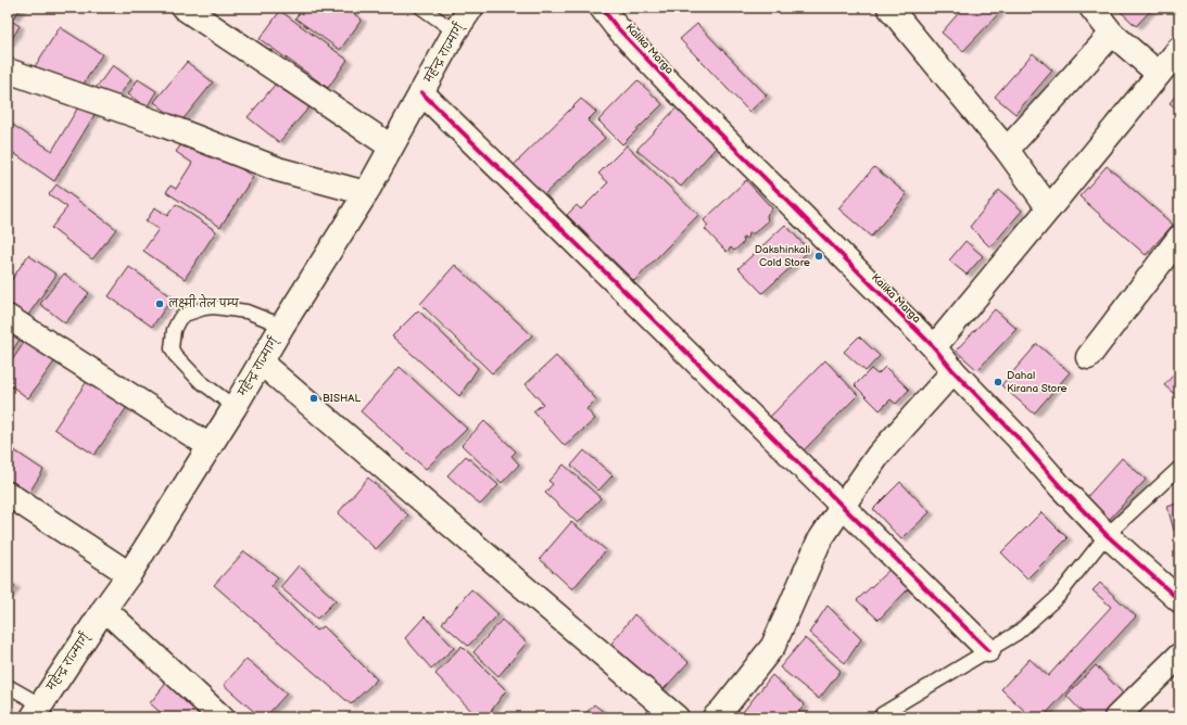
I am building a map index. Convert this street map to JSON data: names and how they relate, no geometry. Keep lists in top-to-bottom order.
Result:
{
  "streets": {
    "main road": ["Kalika Marga", "महेन्द्र राज्मार्ग्"]
  },
  "places": [
    "Dakshinkali Cold Store",
    "लक्ष्मी तेल पम्प",
    "Dahal Kirana Store",
    "BISHAL"
  ]
}
